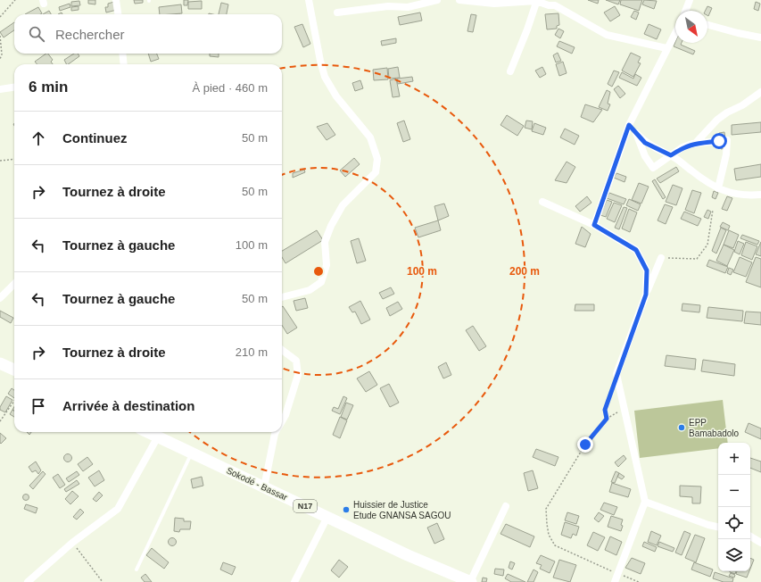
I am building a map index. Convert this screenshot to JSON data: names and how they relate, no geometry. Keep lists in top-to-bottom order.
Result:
{
  "streets": {
    "main road": ["Sokodé - Bassar", "N17"]
  },
  "places": ["EPP Bamabadolo", "Huissier de Justice Etude GNANSA SAGOU"],
  "north": "bottom right",
  "page": {
    "search": "Rechercher",
    "heading": ["6 min", "À pied · 460 m"],
    "list": [
      ["Continuez", "50 m"],
      ["Tournez à droite", "50 m"],
      ["Tournez à gauche", "100 m"],
      ["Tournez à gauche", "50 m"],
      ["Tournez à droite", "210 m"],
      "Arrivée à destination"
    ],
    "map_buttons": ["+", "−"]
  },
  "rings": ["100 m", "200 m"]
}
